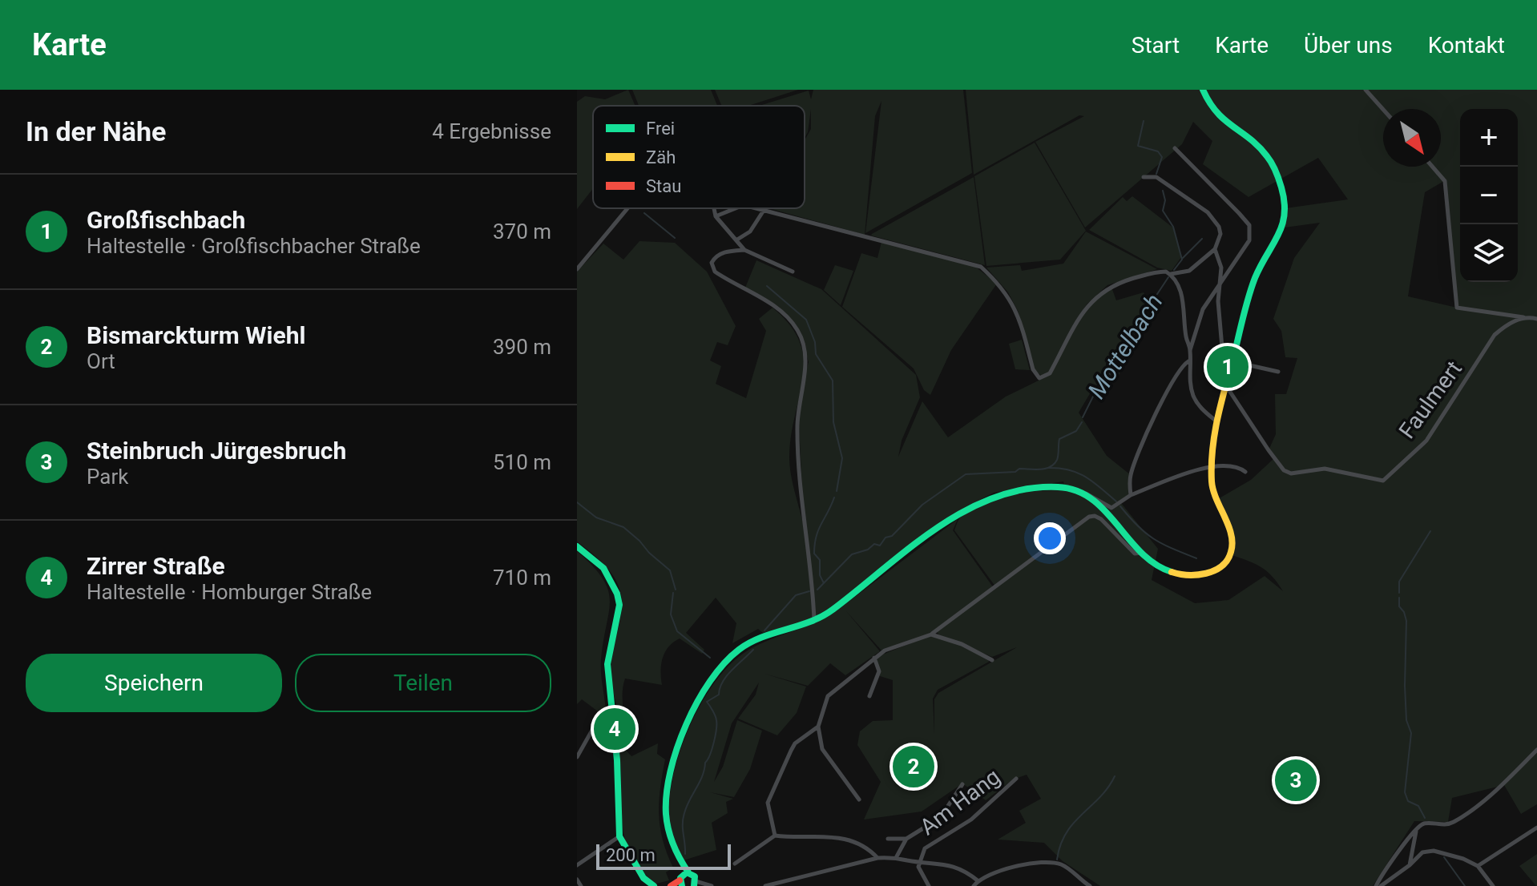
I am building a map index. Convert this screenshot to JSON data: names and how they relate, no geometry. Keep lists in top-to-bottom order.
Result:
{
  "streets": {
    "street": ["Faulmert", "Am Hang"]
  },
  "water": ["Mottelbach"],
  "legend": ["Frei", "Zäh", "Stau"],
  "scale_bar": "200 m",
  "north": "bottom right",
  "page": {
    "header": "Karte",
    "nav": [
      "Start",
      "Karte",
      "Über uns",
      "Kontakt"
    ],
    "heading": ["In der Nähe", "4 Ergebnisse"],
    "map_buttons": ["+", "−"],
    "list": [
      {
        "mark": "1",
        "name": "Großfischbach",
        "note": "Haltestelle · Großfischbacher Straße",
        "value": "370 m"
      },
      {
        "mark": "2",
        "name": "Bismarckturm Wiehl",
        "note": "Ort",
        "value": "390 m"
      },
      {
        "mark": "3",
        "name": "Steinbruch Jürgesbruch",
        "note": "Park",
        "value": "510 m"
      },
      {
        "mark": "4",
        "name": "Zirrer Straße",
        "note": "Haltestelle · Homburger Straße",
        "value": "710 m"
      }
    ],
    "pins": [
      "1",
      "4",
      "2",
      "3"
    ],
    "buttons": ["Speichern", "Teilen"],
    "scale": "200 m"
  }
}
